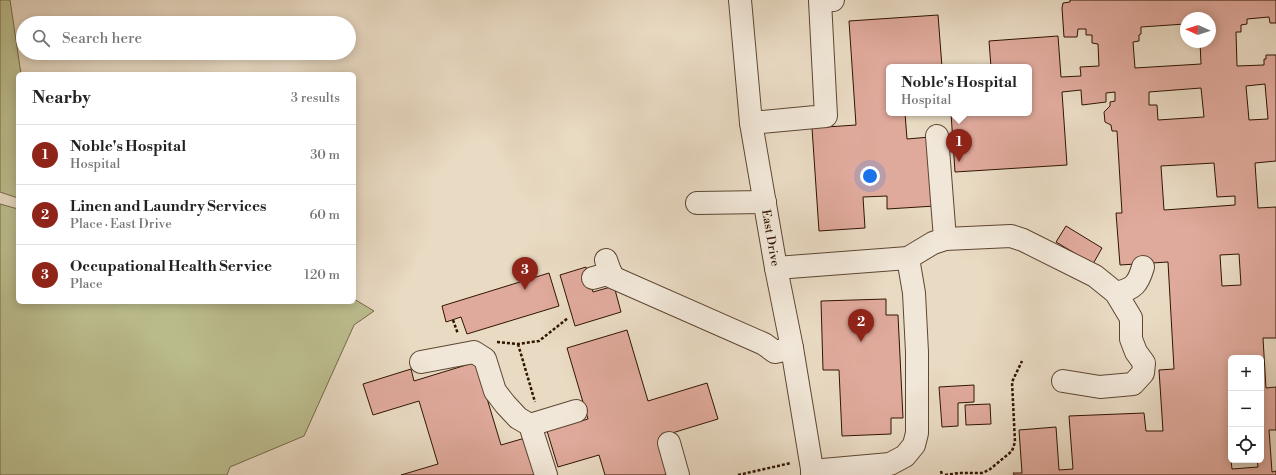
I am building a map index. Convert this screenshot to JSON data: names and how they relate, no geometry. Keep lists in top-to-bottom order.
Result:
{
  "streets": {
    "street": ["East Drive"]
  },
  "north": "left",
  "page": {
    "search": "Search here",
    "popup": ["Noble's Hospital", "Hospital"],
    "heading": ["Nearby", "3 results"],
    "list": [
      {
        "mark": "1",
        "name": "Noble's Hospital",
        "note": "Hospital",
        "value": "30 m"
      },
      {
        "mark": "2",
        "name": "Linen and Laundry Services",
        "note": "Place · East Drive",
        "value": "60 m"
      },
      {
        "mark": "3",
        "name": "Occupational Health Service",
        "note": "Place",
        "value": "120 m"
      }
    ],
    "pins": ["1", "3", "2"],
    "map_buttons": ["+", "−"]
  }
}
